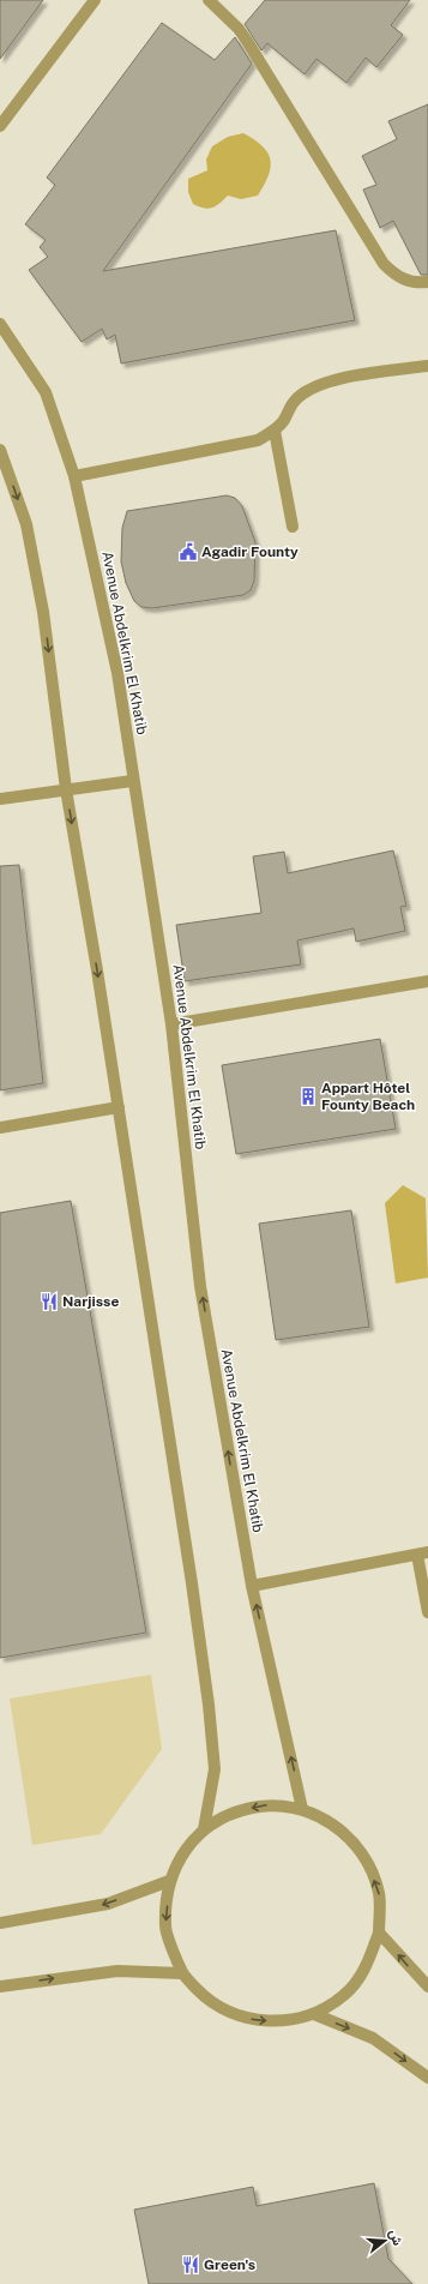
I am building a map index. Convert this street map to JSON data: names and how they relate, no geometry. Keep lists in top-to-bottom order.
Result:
{
  "streets": {
    "street": ["Avenue Abdelkrim El Khatib"]
  },
  "places": {
    "public building": ["Agadir Founty"],
    "building": ["Appart Hôtel Founty Beach"],
    "restaurant": ["Narjisse", "Green's"]
  },
  "north": "right"
}
